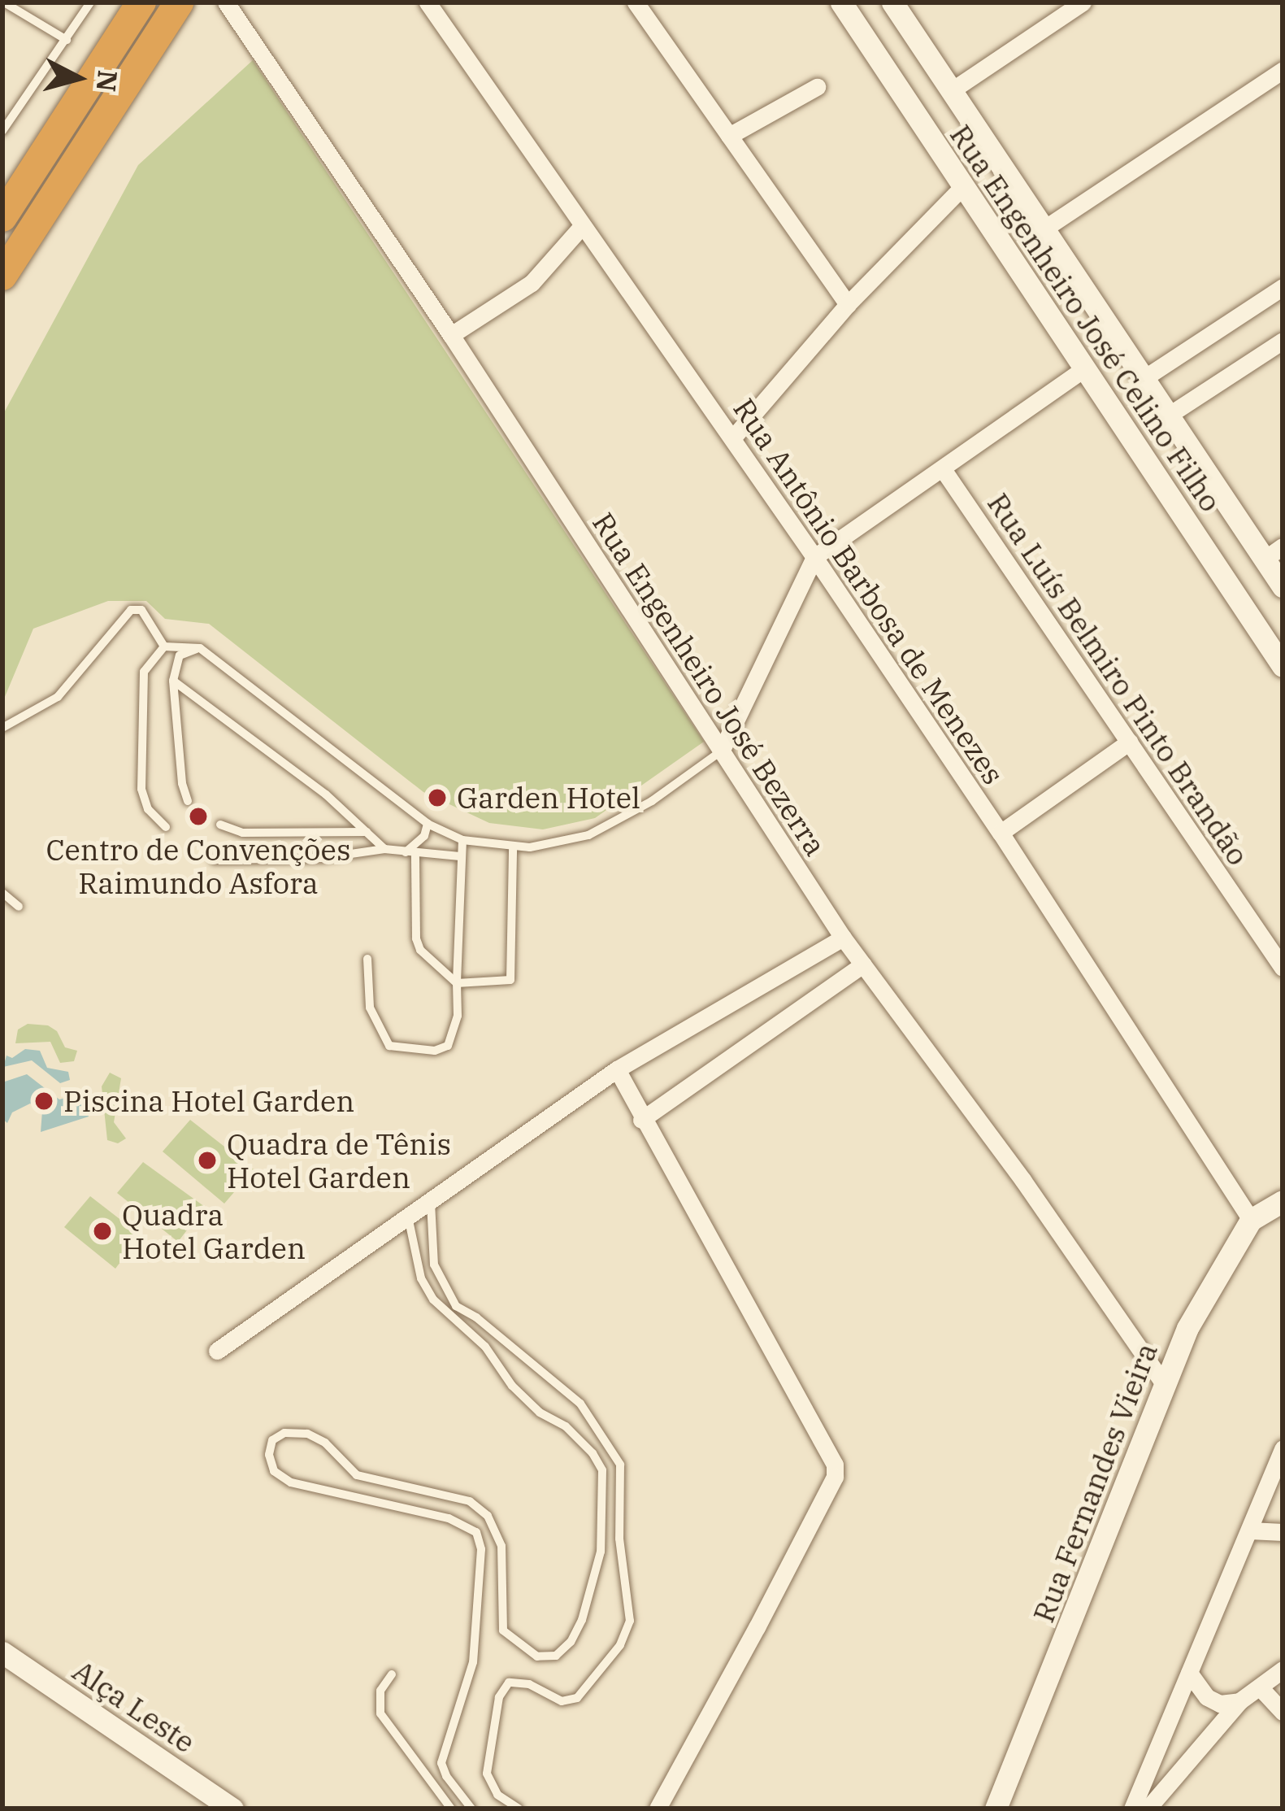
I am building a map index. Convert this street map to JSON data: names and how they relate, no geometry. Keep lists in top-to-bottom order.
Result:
{
  "streets": {
    "street": [
      "Rua Engenheiro José Celino Filho",
      "Rua Antônio Barbosa de Menezes",
      "Rua Luís Belmiro Pinto Brandão",
      "Rua Engenheiro José Bezerra",
      "Rua Fernandes Vieira",
      "Alça Leste"
    ]
  },
  "crossings": [
    ["Rua Antônio Barbosa de Menezes", "Rua Fernandes Vieira"],
    ["Rua Engenheiro José Bezerra", "Rua Fernandes Vieira"]
  ],
  "places": [
    "Garden Hotel",
    "Centro de Convenções Raimundo Asfora",
    "Piscina Hotel Garden",
    "Quadra de Tênis Hotel Garden",
    "Quadra Hotel Garden"
  ],
  "north": "right"
}
